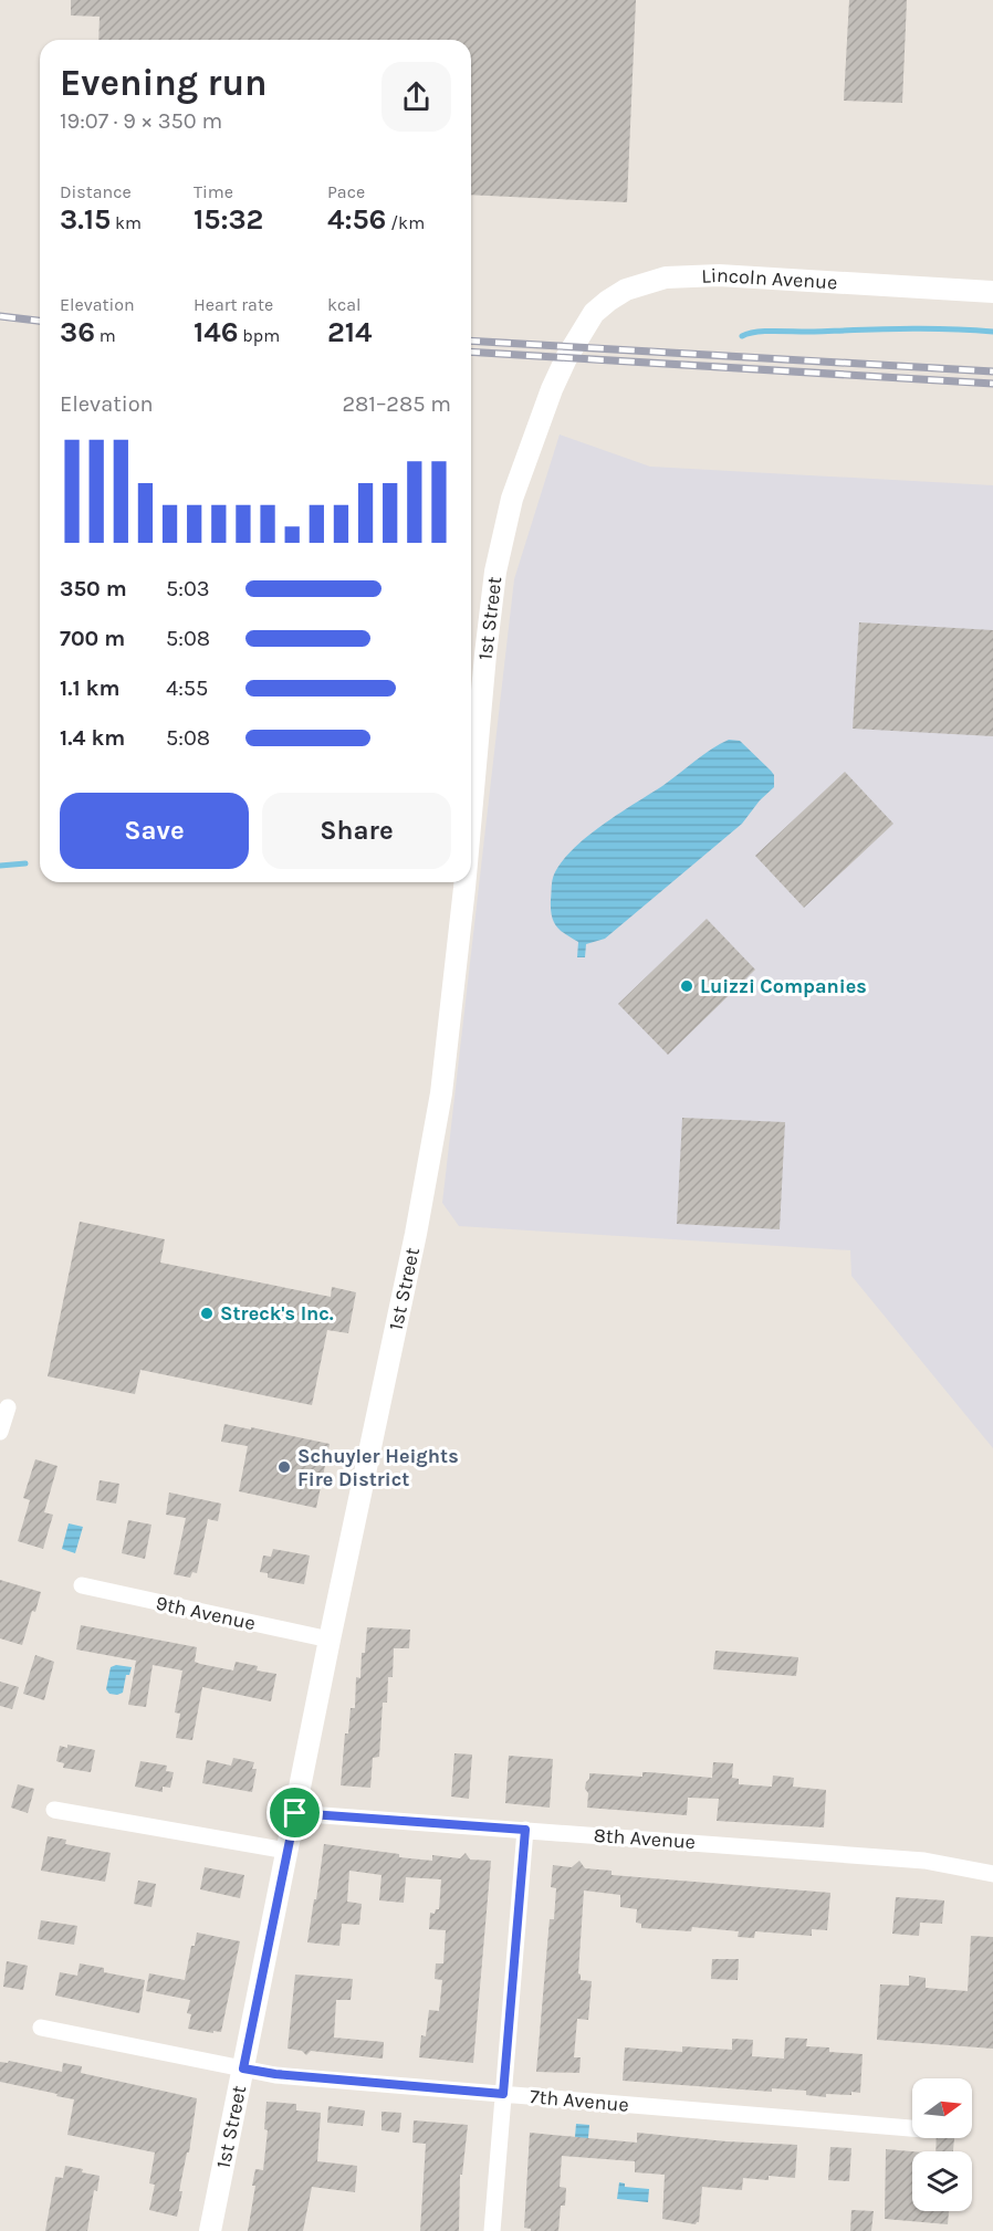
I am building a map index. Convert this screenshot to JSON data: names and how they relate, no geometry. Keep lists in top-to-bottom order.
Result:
{
  "streets": {
    "street": [
      "Lincoln Avenue",
      "1st Street",
      "9th Avenue",
      "8th Avenue",
      "7th Avenue"
    ]
  },
  "crossings": [
    ["Lincoln Avenue", "1st Street"],
    ["1st Street", "9th Avenue"],
    ["1st Street", "8th Avenue"],
    ["1st Street", "7th Avenue"]
  ],
  "places": ["Luizzi Companies", "Streck's Inc.", "Schuyler Heights Fire District"],
  "north": "right",
  "page": {
    "heading": ["Evening run", "19:07 · 9 × 350 m"],
    "stats": [
      ["Distance", "3.15 km"],
      ["Time", "15:32"],
      ["Pace", "4:56 /km"],
      ["Elevation", "36 m"],
      ["Heart rate", "146 bpm"],
      ["kcal", "214"]
    ],
    "chart": ["Elevation", "281–285 m"],
    "list": [
      {
        "name": "350 m",
        "note": "5:03"
      },
      {
        "name": "700 m",
        "note": "5:08"
      },
      {
        "name": "1.1 km",
        "note": "4:55"
      },
      {
        "name": "1.4 km",
        "note": "5:08"
      }
    ],
    "buttons": ["Save", "Share"]
  }
}
